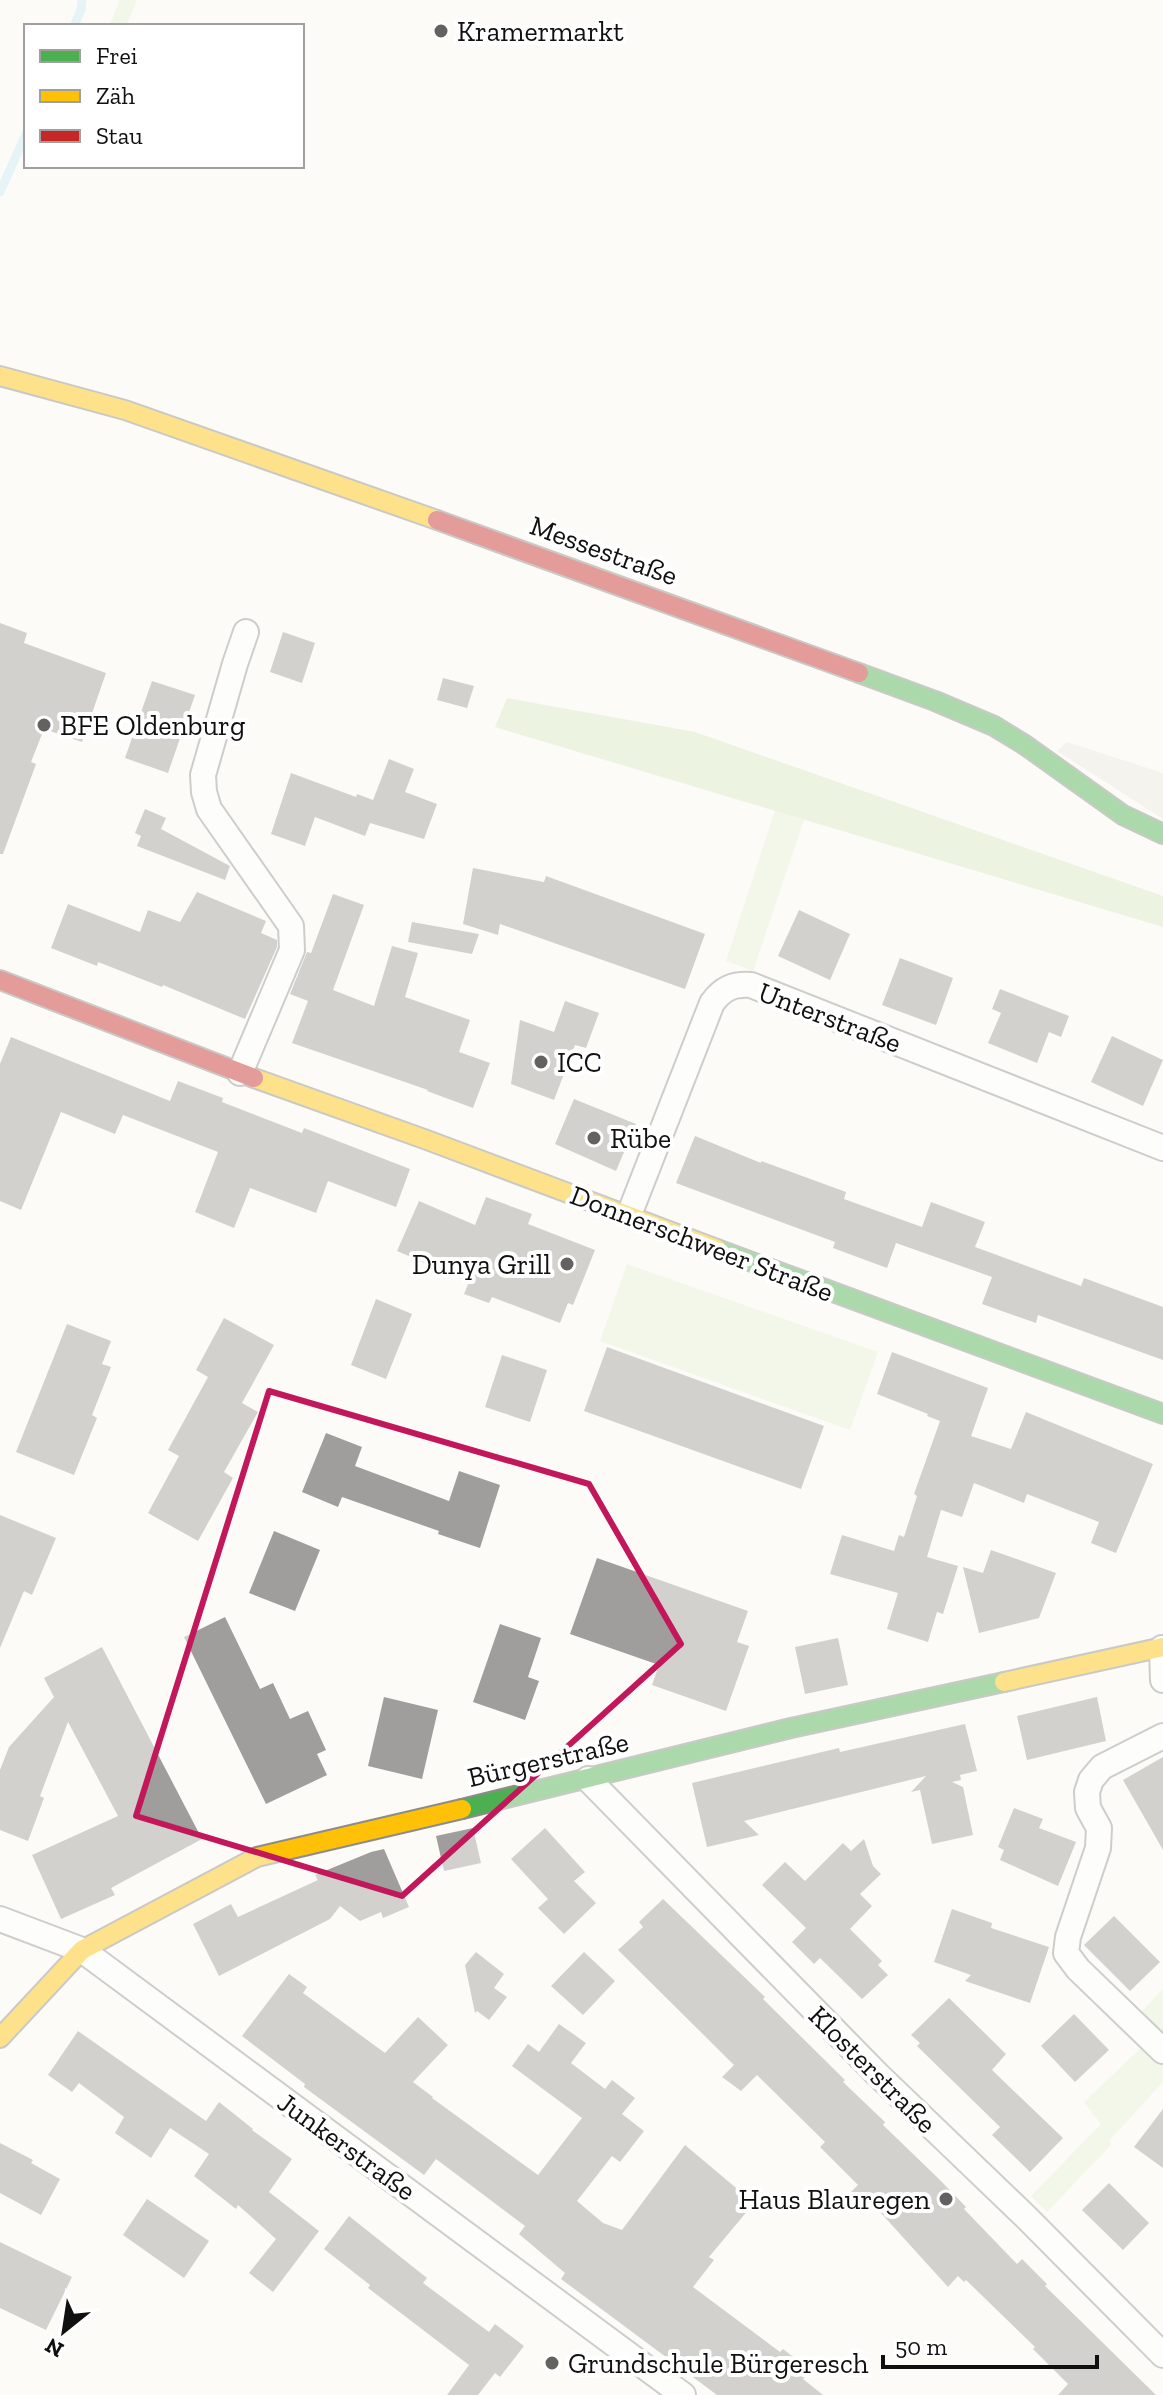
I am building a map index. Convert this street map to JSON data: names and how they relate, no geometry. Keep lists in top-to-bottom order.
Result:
{
  "streets": {
    "street": [
      "Messestraße",
      "Unterstraße",
      "Donnerschweer Straße",
      "Bürgerstraße",
      "Klosterstraße",
      "Junkerstraße"
    ]
  },
  "crossings": [
    ["Unterstraße", "Donnerschweer Straße"],
    ["Bürgerstraße", "Klosterstraße"],
    ["Bürgerstraße", "Junkerstraße"]
  ],
  "places": [
    "Kramermarkt",
    "BFE Oldenburg",
    "ICC",
    "Rübe",
    "Dunya Grill",
    "Haus Blauregen",
    "Grundschule Bürgeresch"
  ],
  "legend": ["Frei", "Zäh", "Stau"],
  "scale_bar": "50 m",
  "north": "bottom left"
}
